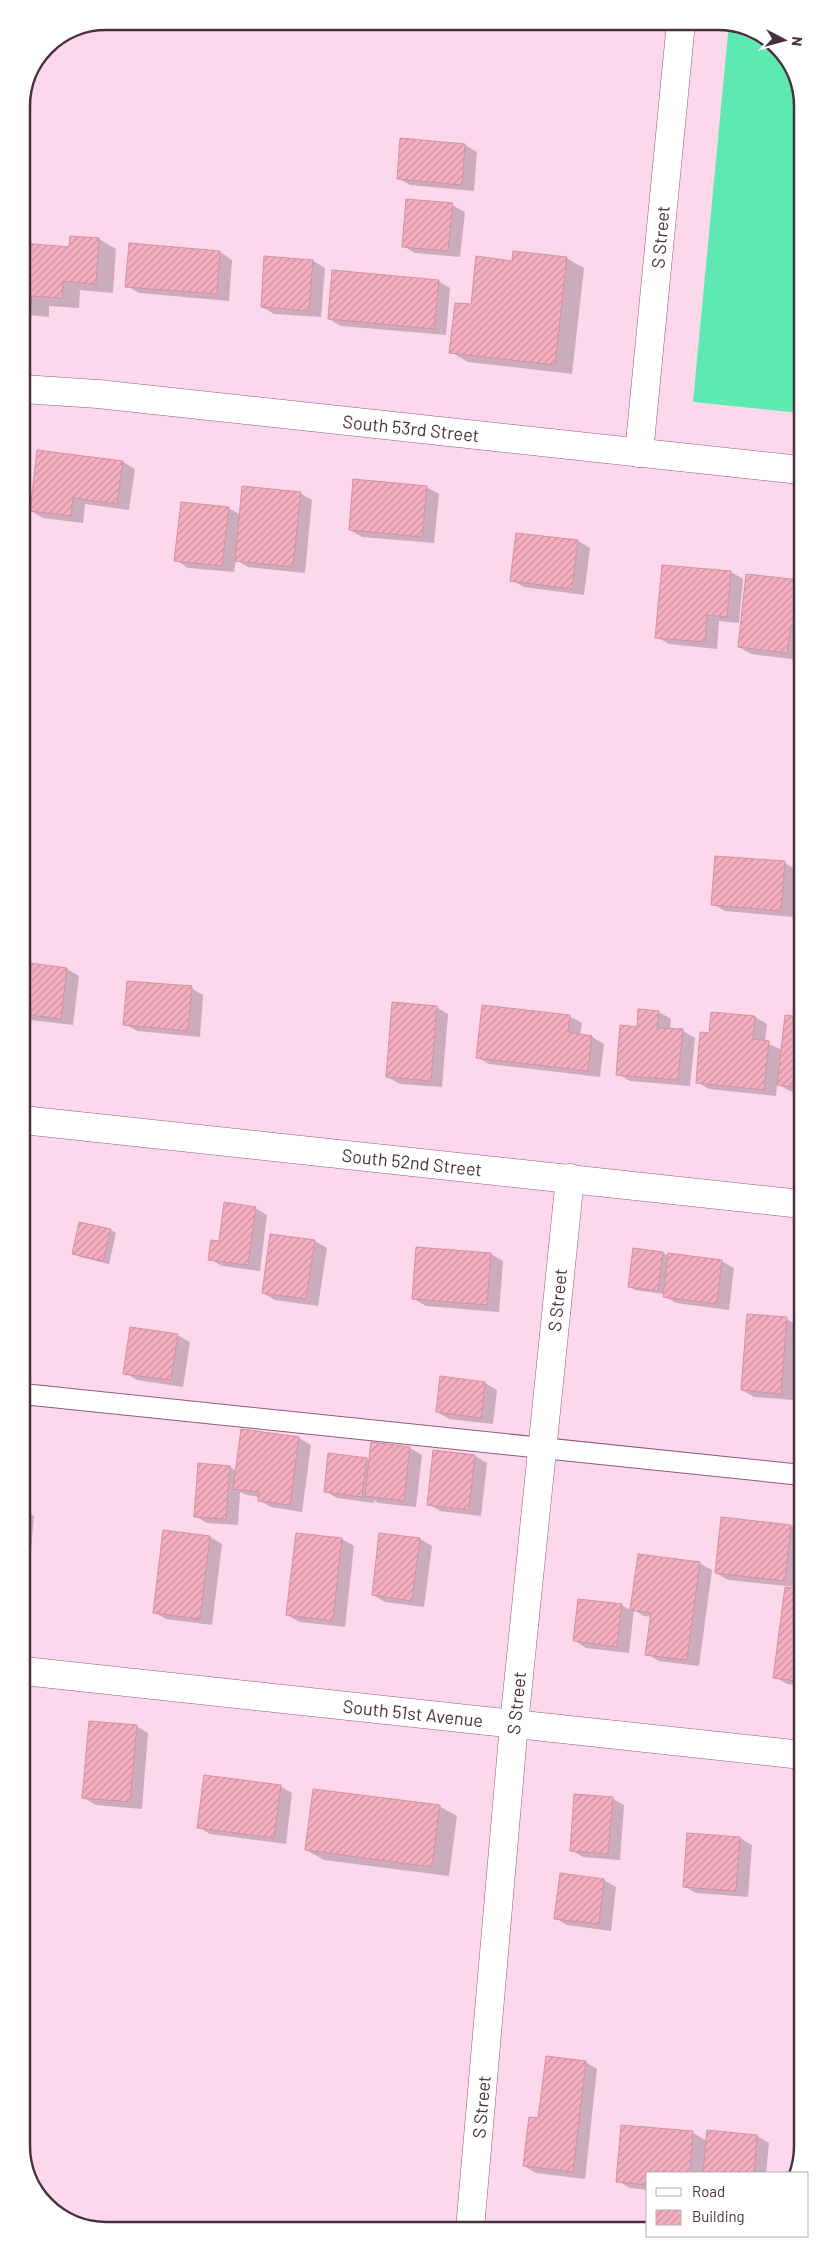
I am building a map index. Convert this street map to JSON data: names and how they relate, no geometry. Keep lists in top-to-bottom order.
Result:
{
  "streets": {
    "street": [
      "S Street",
      "South 53rd Street",
      "South 52nd Street",
      "South 51st Avenue"
    ]
  },
  "crossings": [
    ["S Street", "South 53rd Street"],
    ["S Street", "South 52nd Street"],
    ["S Street", "South 51st Avenue"]
  ],
  "legend": ["Road", "Building"],
  "north": "right"
}
